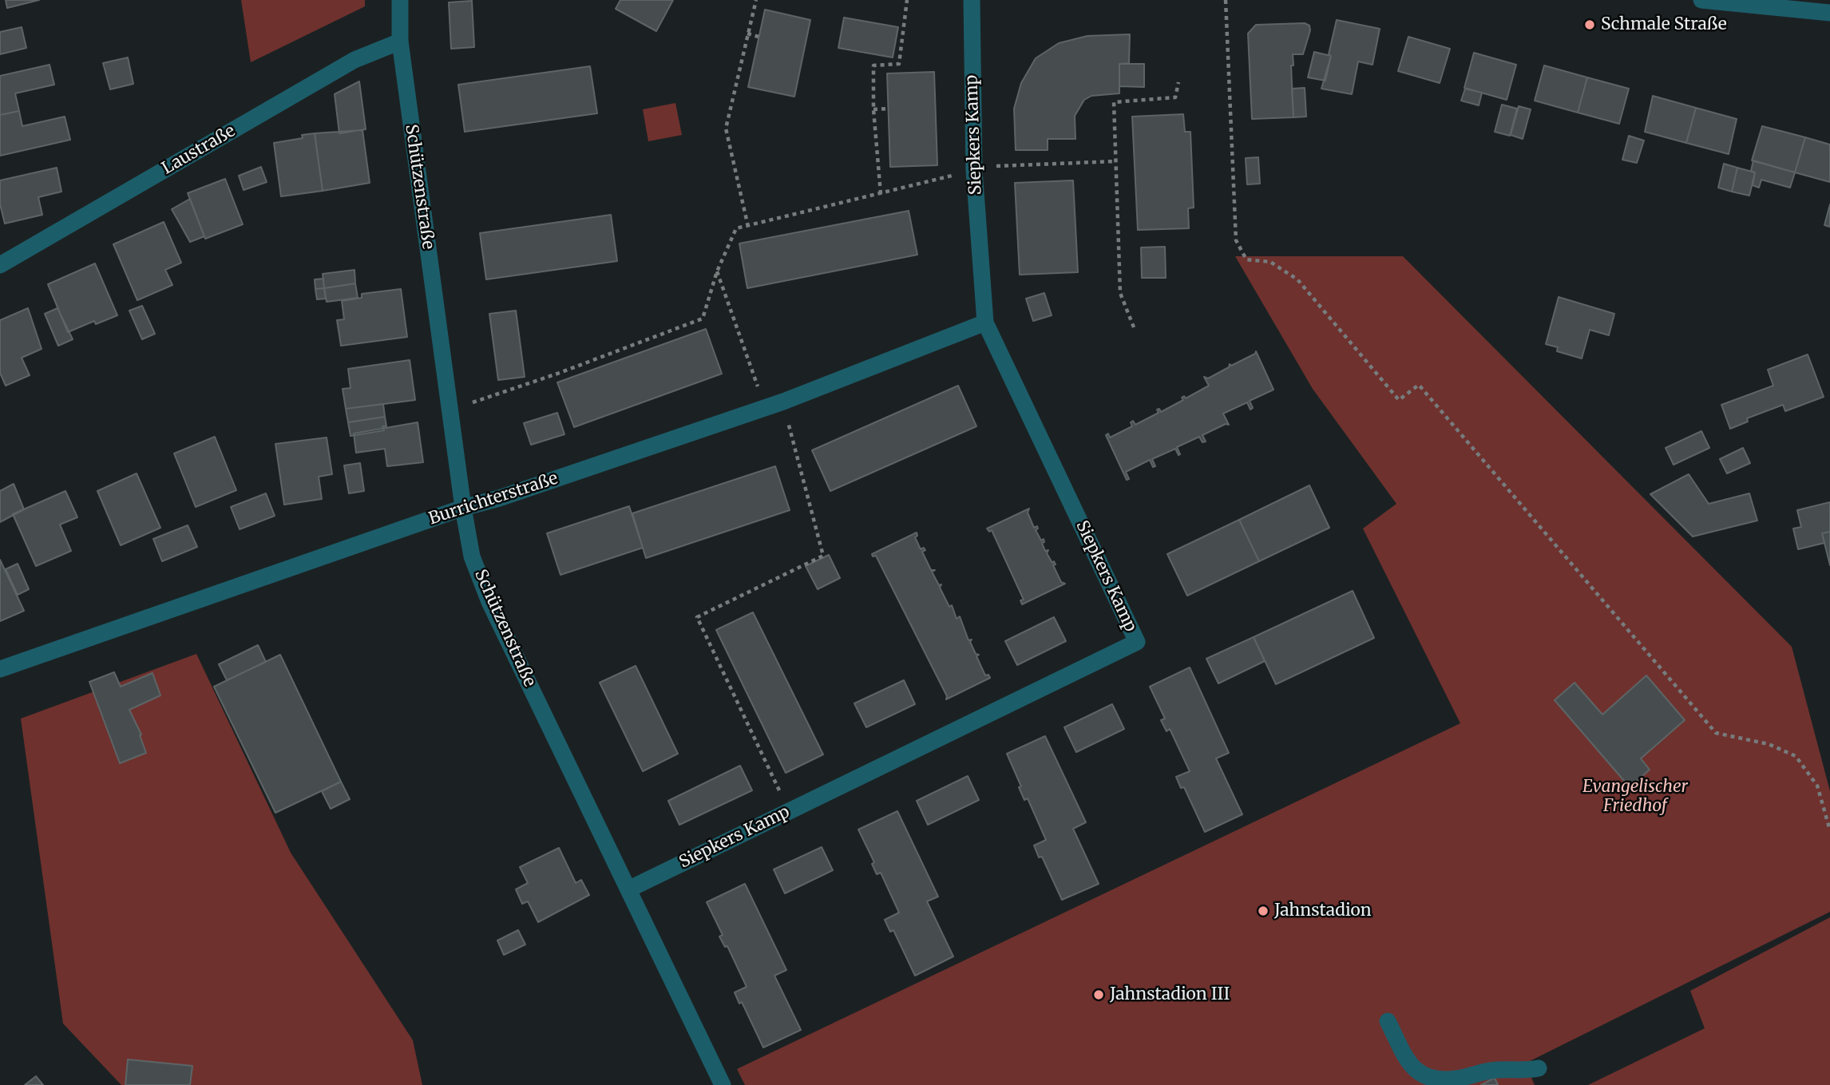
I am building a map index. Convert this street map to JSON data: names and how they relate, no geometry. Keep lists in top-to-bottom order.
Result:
{
  "streets": {
    "street": [
      "Siepkers Kamp",
      "Laustraße",
      "Schützenstraße",
      "Burrichterstraße"
    ]
  },
  "crossings": [
    ["Siepkers Kamp", "Schützenstraße"],
    ["Siepkers Kamp", "Burrichterstraße"],
    ["Laustraße", "Schützenstraße"],
    ["Schützenstraße", "Burrichterstraße"]
  ],
  "parks": ["Evangelischer Friedhof"],
  "places": ["Schmale Straße", "Jahnstadion", "Jahnstadion III"]
}
